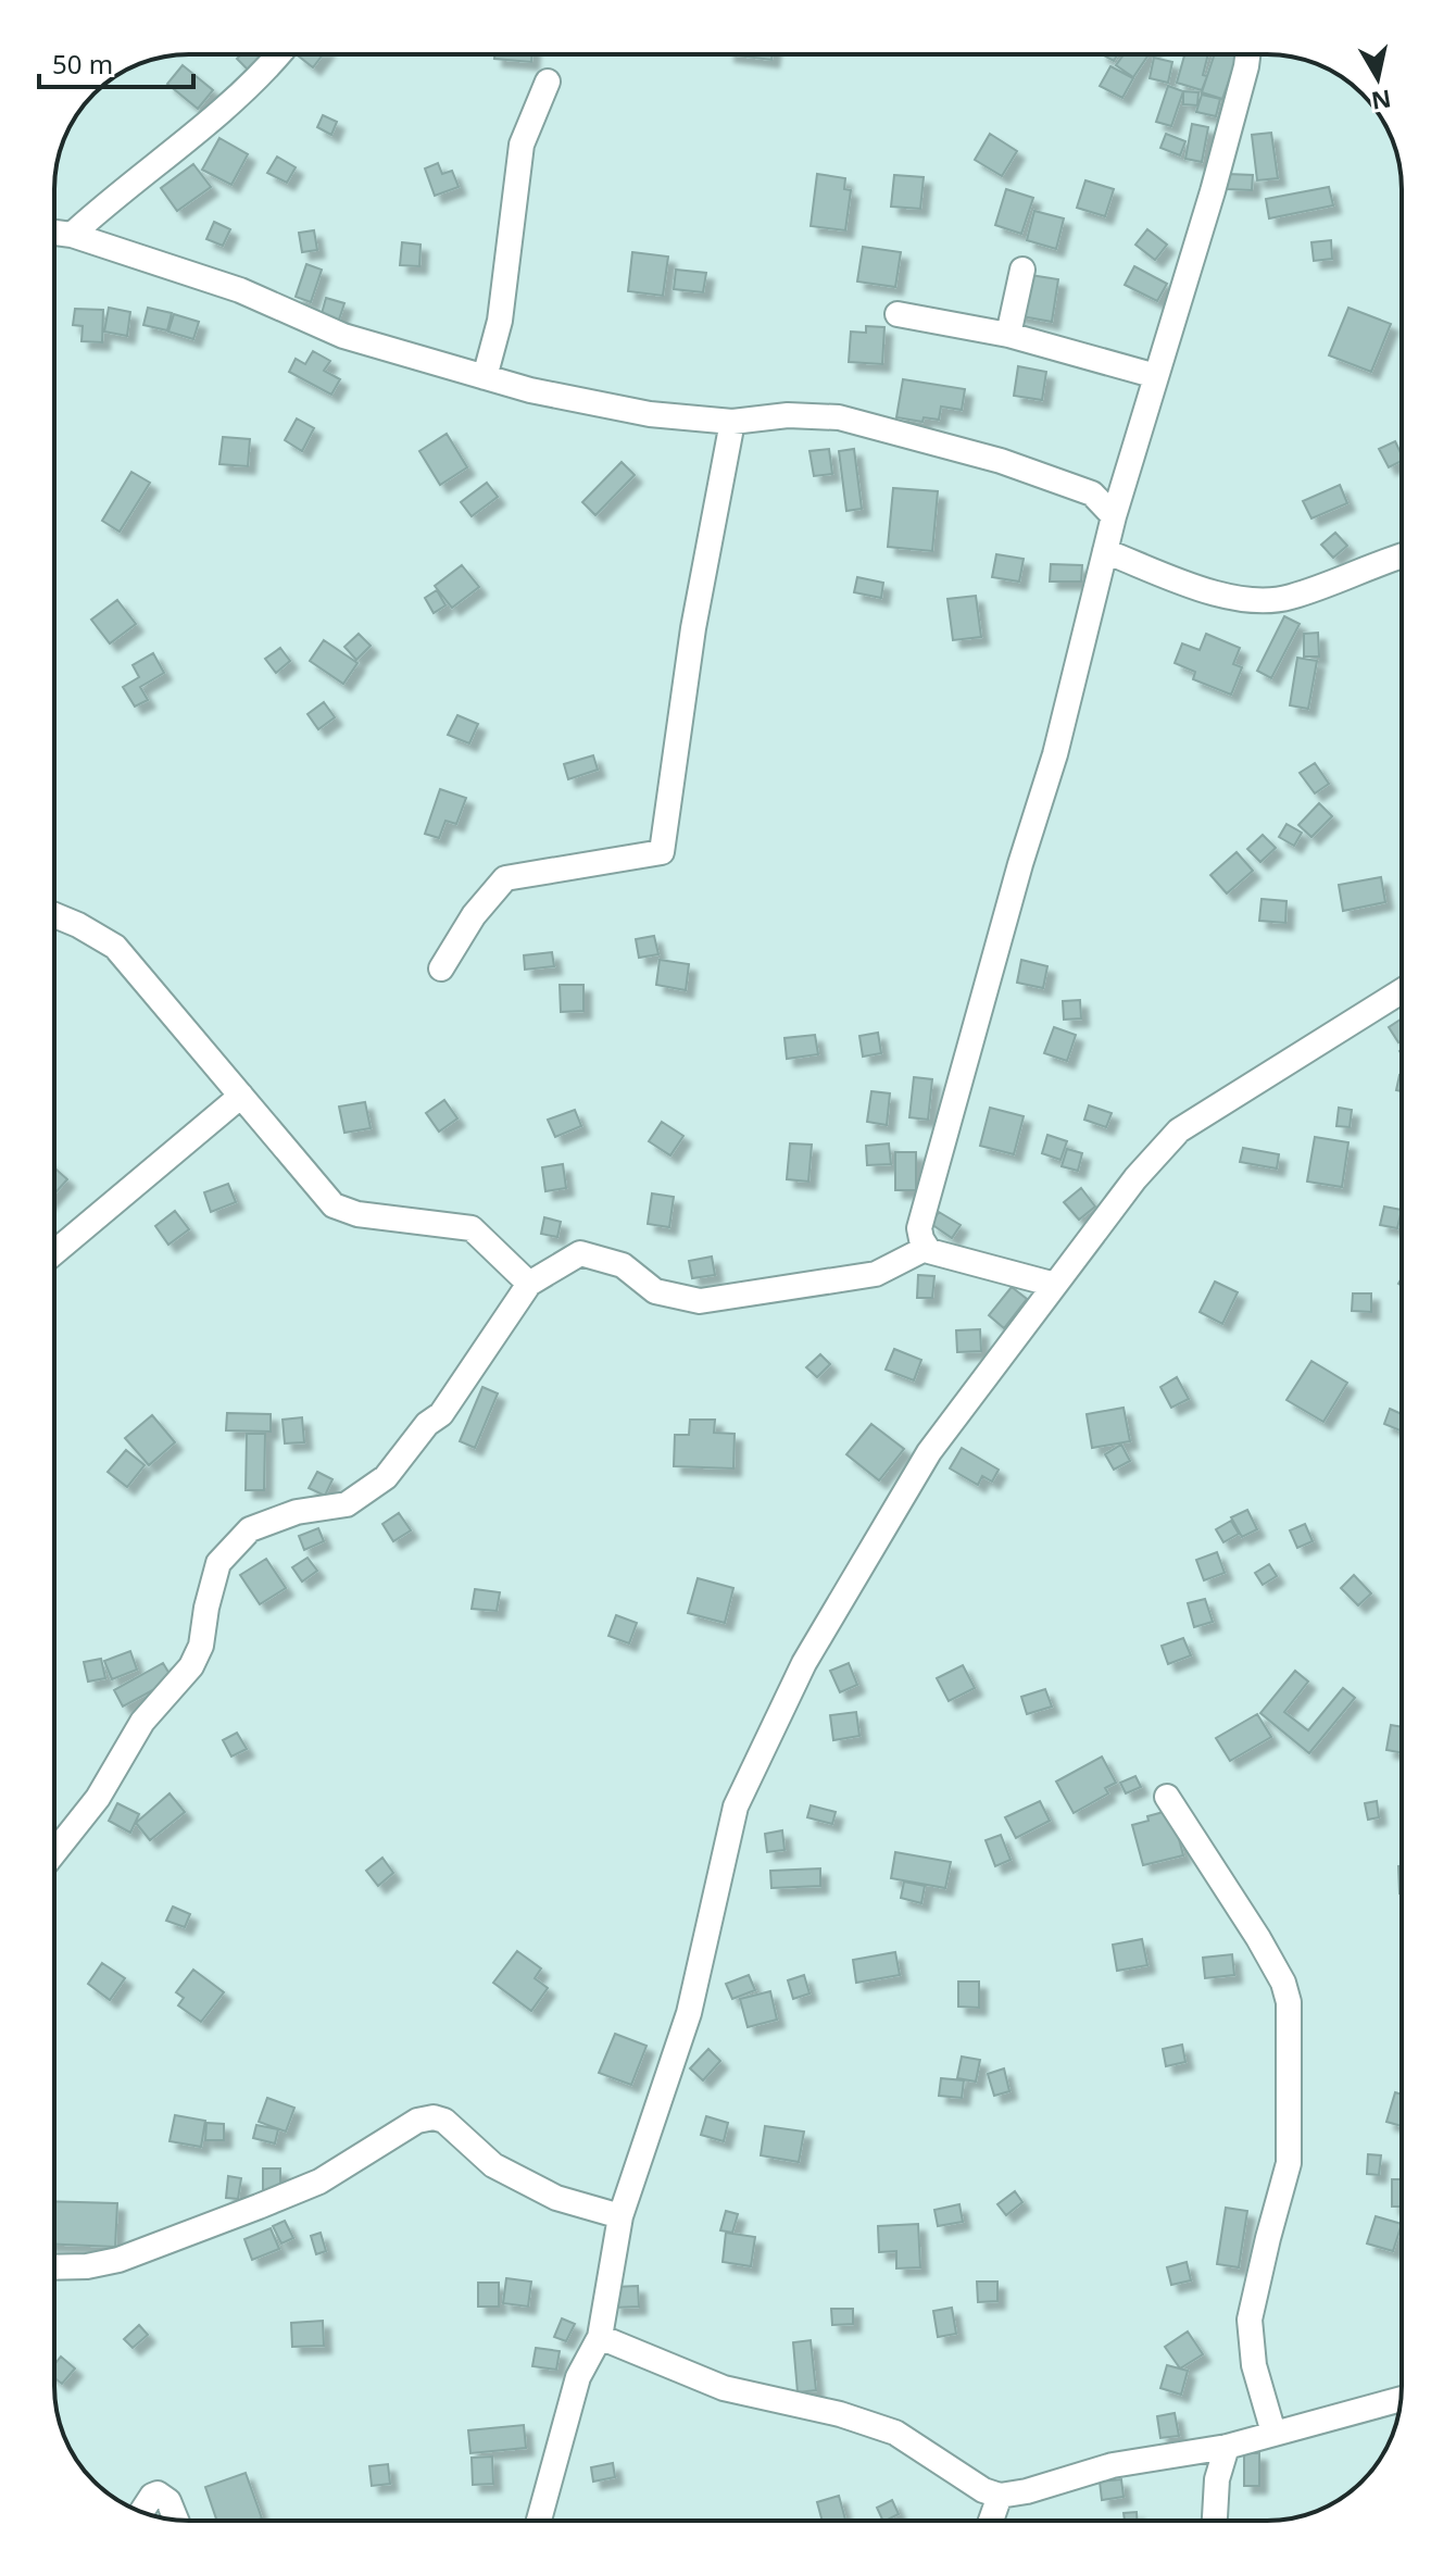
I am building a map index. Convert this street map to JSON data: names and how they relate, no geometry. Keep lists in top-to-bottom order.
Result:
{
  "scale_bar": "50 m",
  "north": "bottom"
}
